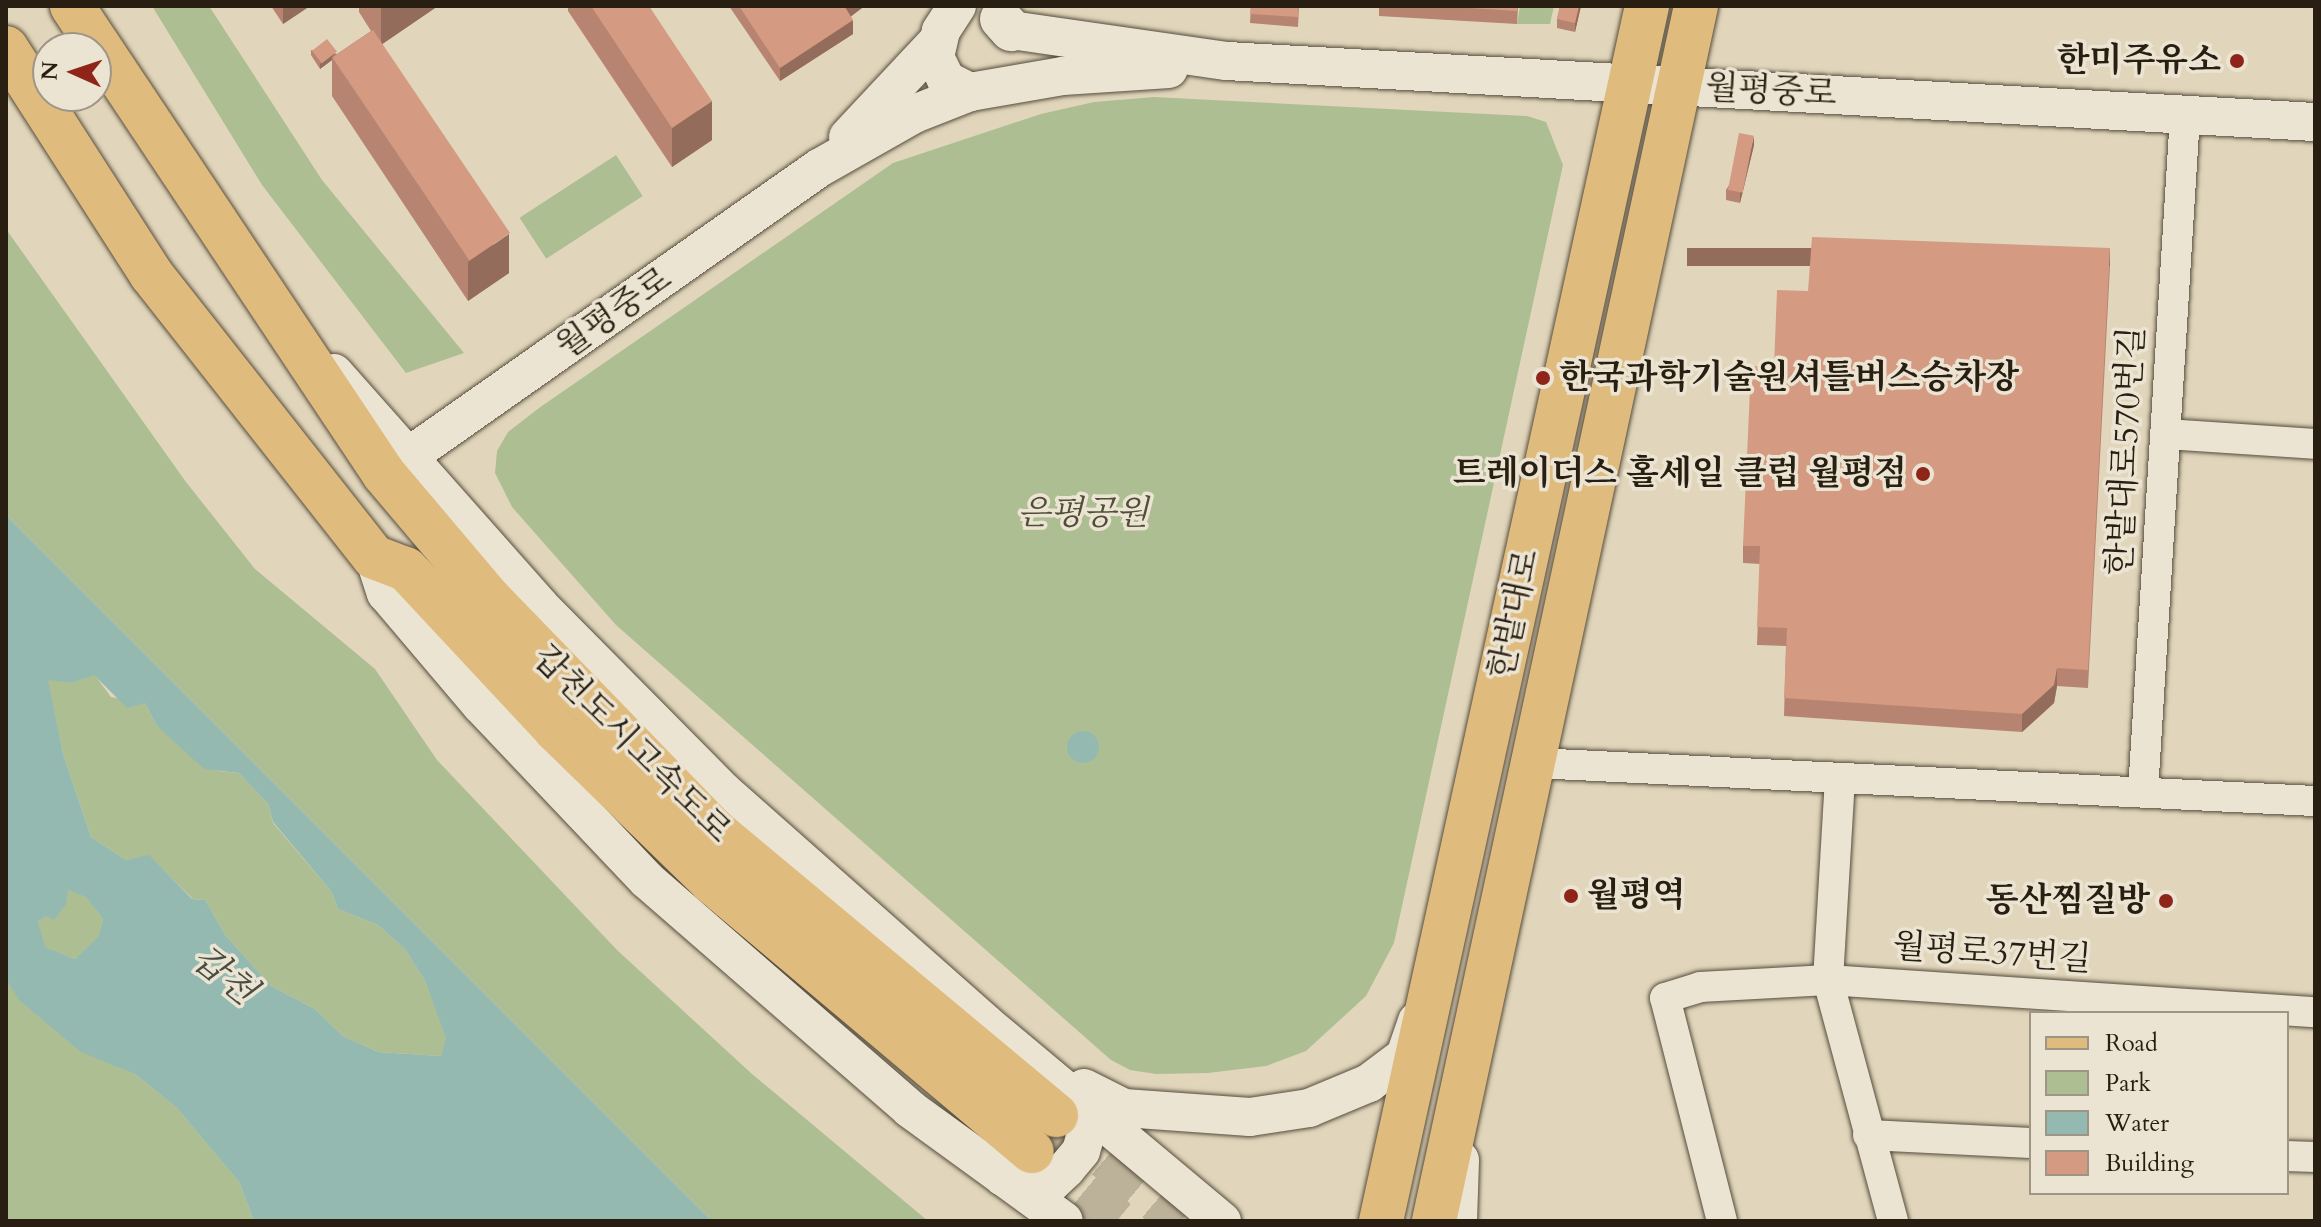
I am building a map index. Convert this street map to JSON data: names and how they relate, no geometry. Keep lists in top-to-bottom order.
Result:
{
  "streets": {
    "main road": ["한밭대로", "갑천도시고속도로"],
    "street": ["월평중로", "한밭대로570번길", "월평로37번길"]
  },
  "crossings": [
    ["월평중로", "한밭대로570번길"],
    ["월평중로", "한밭대로"]
  ],
  "water": ["갑천"],
  "parks": ["은평공원"],
  "places": [
    "한미주유소",
    "한국과학기술원셔틀버스승차장",
    "트레이더스 홀세일 클럽 월평점",
    "월평역",
    "동산찜질방"
  ],
  "legend": [
    "Road",
    "Park",
    "Water",
    "Building"
  ],
  "north": "left"
}
